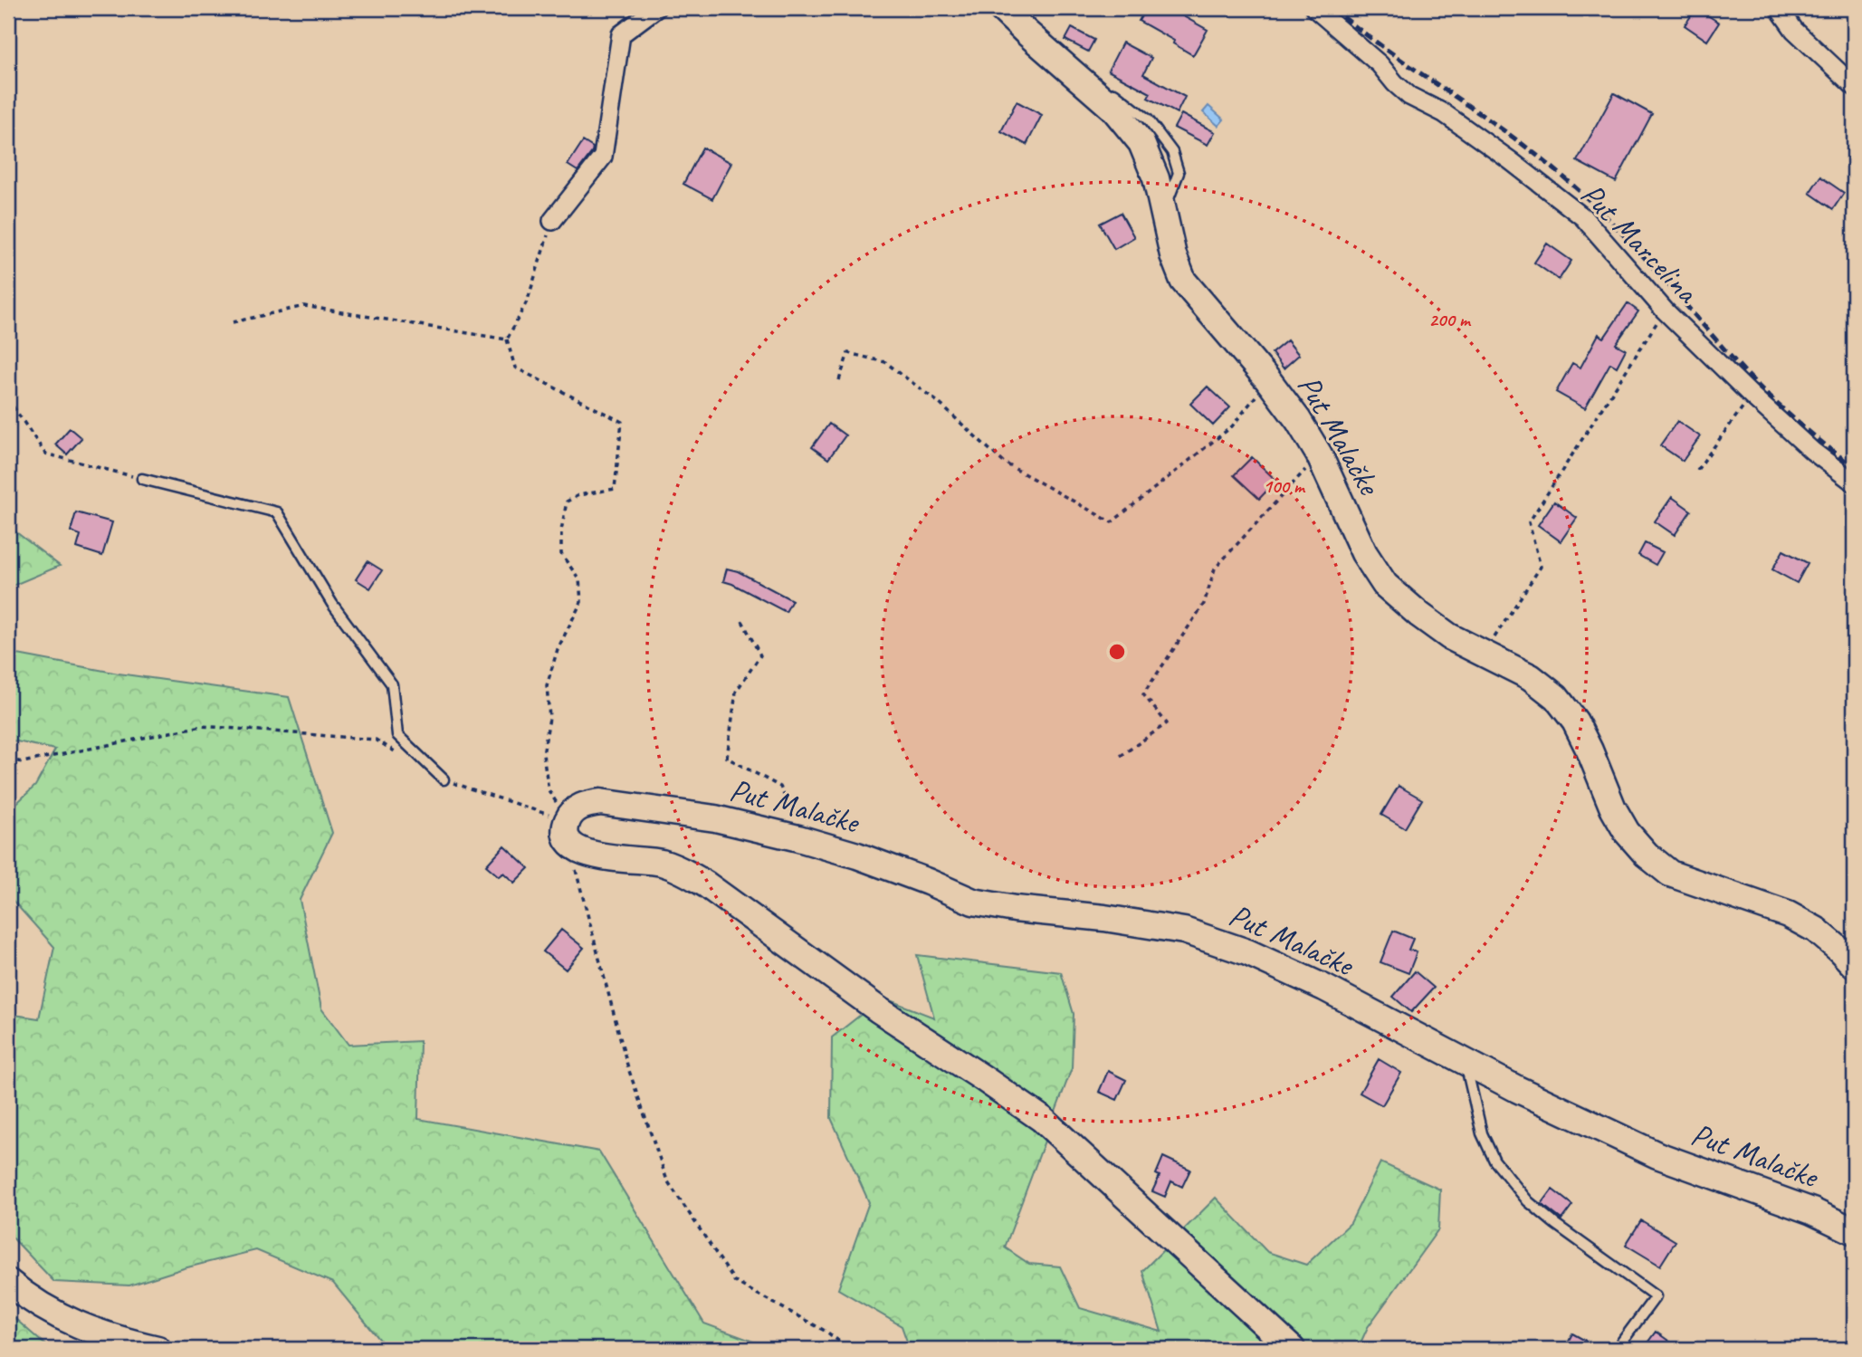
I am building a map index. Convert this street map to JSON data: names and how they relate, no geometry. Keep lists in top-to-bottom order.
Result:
{
  "streets": {
    "main road": ["Put Malačke"],
    "street": ["Put Marcelina"]
  },
  "rings": ["200 m", "100 m"]
}
